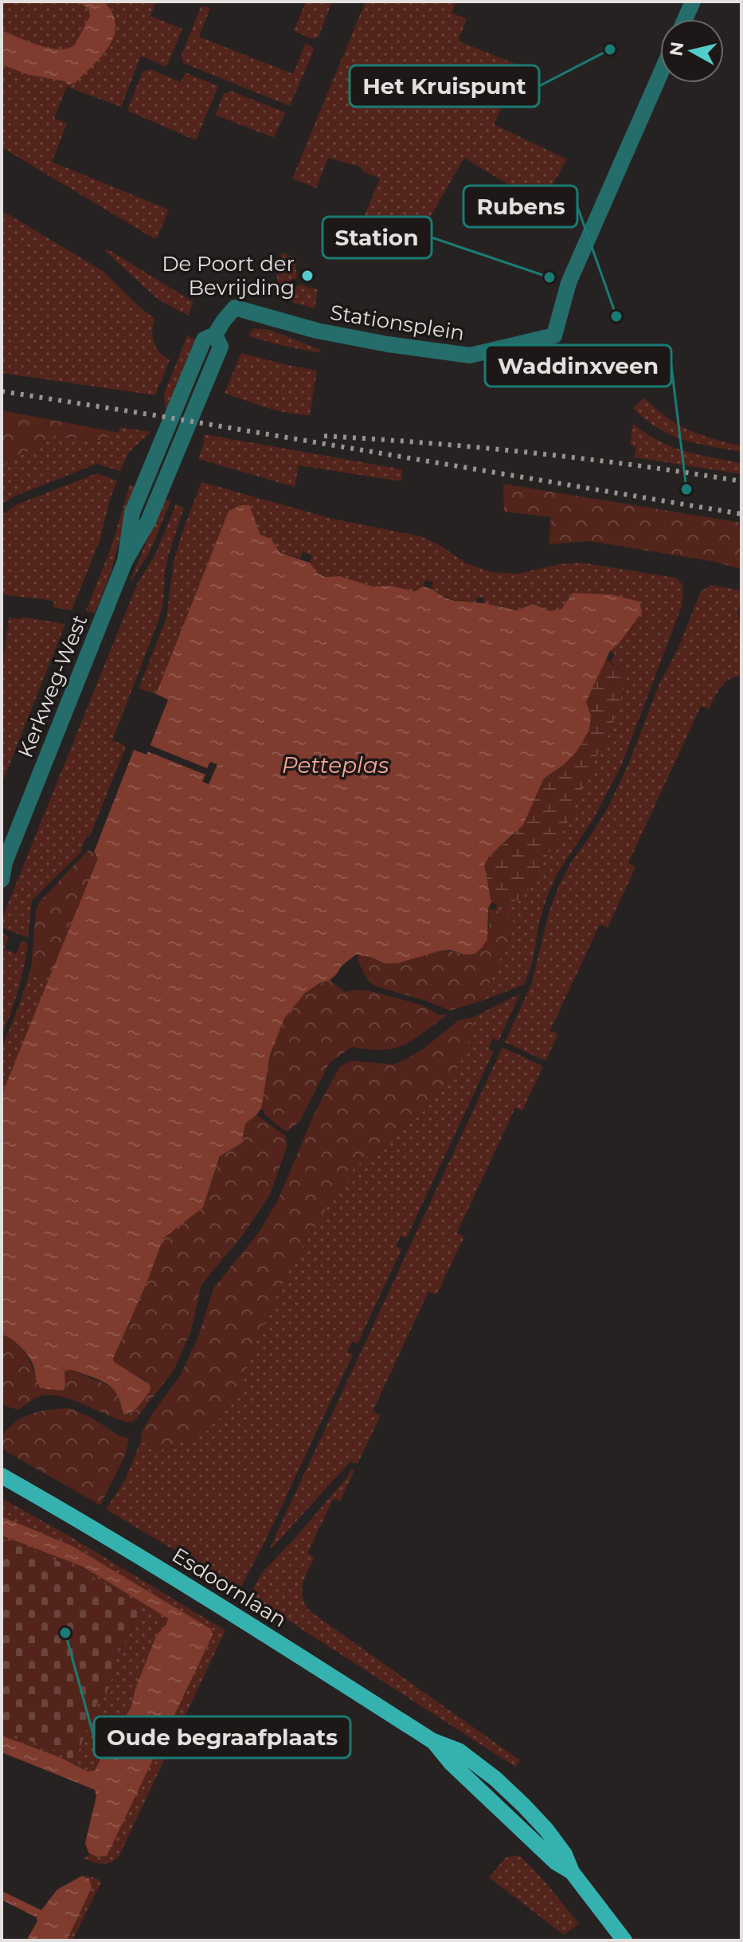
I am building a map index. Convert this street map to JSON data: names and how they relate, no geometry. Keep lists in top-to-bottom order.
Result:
{
  "streets": {
    "main road": ["Esdoornlaan"],
    "street": ["Stationsplein", "Kerkweg-West"]
  },
  "crossings": [
    ["Stationsplein", "Kerkweg-West"]
  ],
  "water": ["Petteplas"],
  "places": [
    "Het Kruispunt",
    "De Poort der Bevrijding",
    "Station",
    "Rubens",
    "Waddinxveen",
    "Oude begraafplaats"
  ],
  "north": "left"
}
